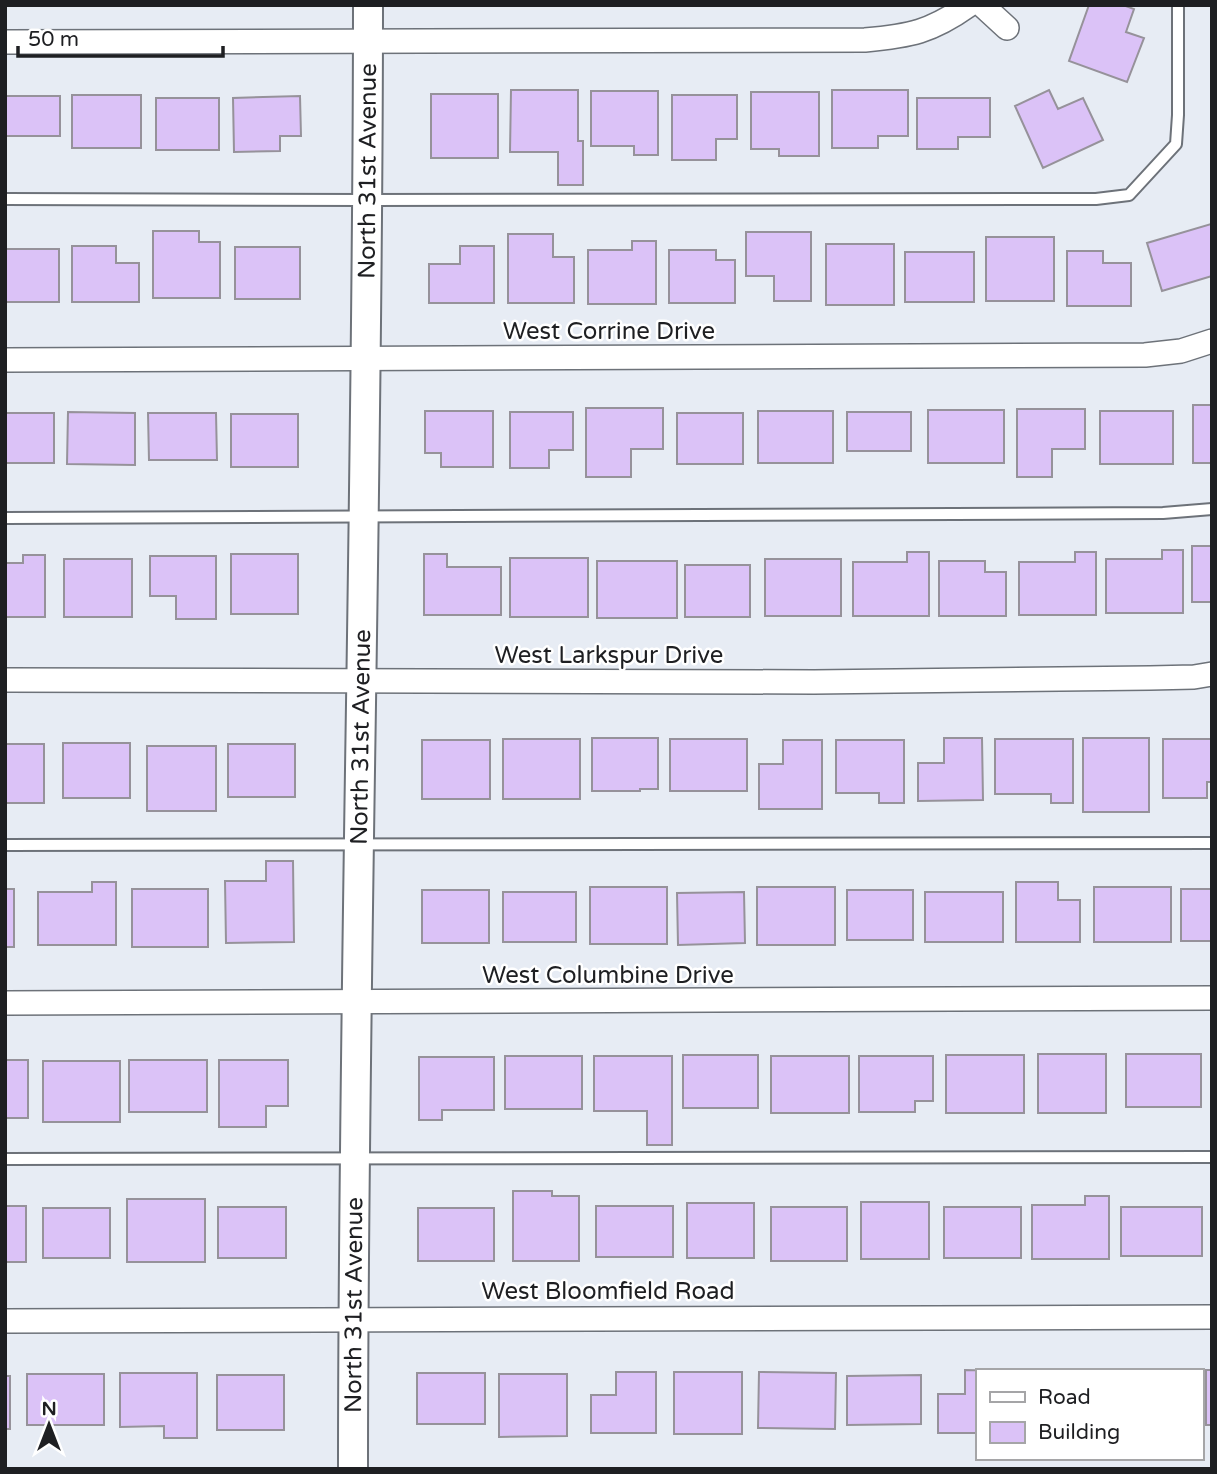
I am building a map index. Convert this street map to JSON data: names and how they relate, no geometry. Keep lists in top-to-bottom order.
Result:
{
  "streets": {
    "street": [
      "North 31st Avenue",
      "West Corrine Drive",
      "West Larkspur Drive",
      "West Columbine Drive",
      "West Bloomfield Road"
    ]
  },
  "crossings": [
    ["North 31st Avenue", "West Corrine Drive"],
    ["North 31st Avenue", "West Larkspur Drive"],
    ["North 31st Avenue", "West Columbine Drive"],
    ["North 31st Avenue", "West Bloomfield Road"]
  ],
  "legend": ["Road", "Building"],
  "scale_bar": "50 m",
  "north": "top"
}
